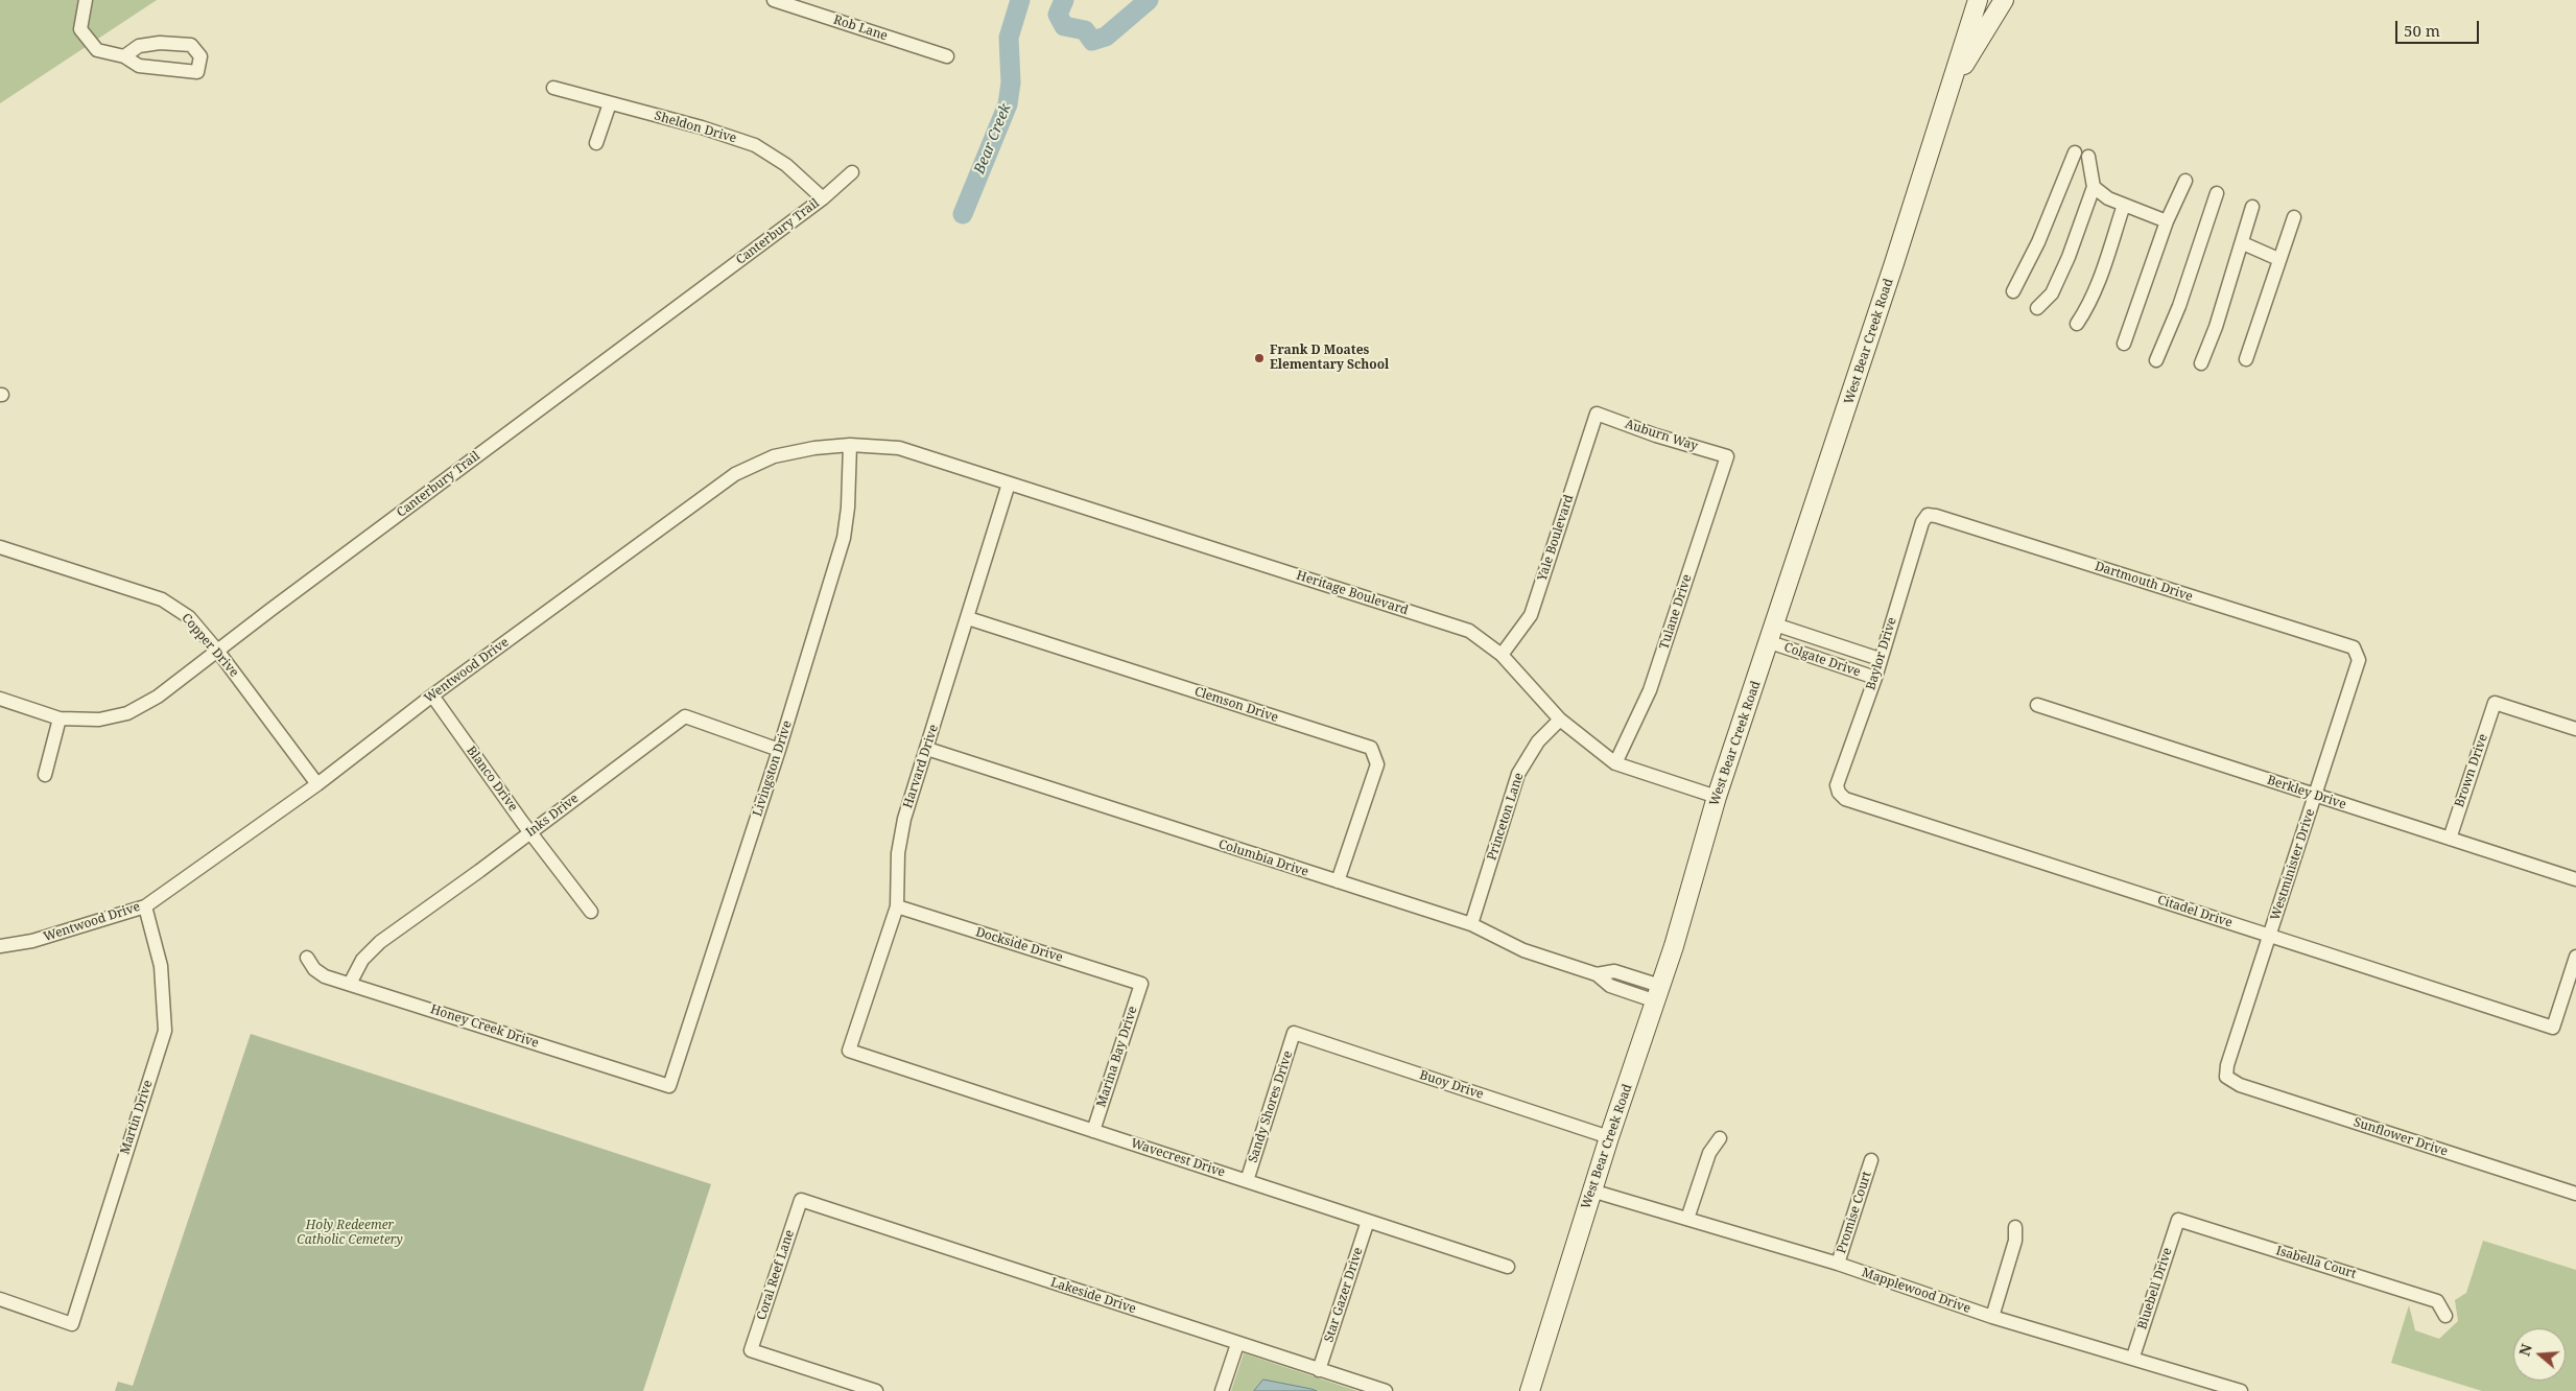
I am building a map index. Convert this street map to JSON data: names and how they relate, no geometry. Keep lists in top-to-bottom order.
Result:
{
  "streets": {
    "main road": ["West Bear Creek Road"],
    "street": [
      "Rob Lane",
      "Sheldon Drive",
      "Canterbury Trail",
      "Auburn Way",
      "Yale Boulevard",
      "Dartmouth Drive",
      "Heritage Boulevard",
      "Tulane Drive",
      "Copper Drive",
      "Baylor Drive",
      "Colgate Drive",
      "Wentwood Drive",
      "Clemson Drive",
      "Harvard Drive",
      "Livingston Drive",
      "Brown Drive",
      "Blanco Drive",
      "Berkley Drive",
      "Inks Drive",
      "Princeton Lane",
      "Columbia Drive",
      "Westminister Drive",
      "Citadel Drive",
      "Dockside Drive",
      "Honey Creek Drive",
      "Marina Bay Drive",
      "Buoy Drive",
      "Sandy Shores Drive",
      "Martin Drive",
      "Sunflower Drive",
      "Wavecrest Drive",
      "Promise Court",
      "Isabella Court",
      "Coral Reef Lane",
      "Bluebell Drive",
      "Mapplewood Drive",
      "Star Gazer Drive",
      "Lakeside Drive"
    ]
  },
  "crossings": [
    ["Sheldon Drive", "Canterbury Trail"],
    ["Canterbury Trail", "Copper Drive"],
    ["West Bear Creek Road", "Heritage Boulevard"],
    ["West Bear Creek Road", "Colgate Drive"],
    ["West Bear Creek Road", "Columbia Drive"],
    ["West Bear Creek Road", "Buoy Drive"],
    ["West Bear Creek Road", "Mapplewood Drive"],
    ["Auburn Way", "Yale Boulevard"],
    ["Auburn Way", "Tulane Drive"],
    ["Yale Boulevard", "Heritage Boulevard"],
    ["Dartmouth Drive", "Baylor Drive"],
    ["Dartmouth Drive", "Westminister Drive"],
    ["Heritage Boulevard", "Tulane Drive"],
    ["Heritage Boulevard", "Wentwood Drive"],
    ["Heritage Boulevard", "Harvard Drive"],
    ["Heritage Boulevard", "Princeton Lane"],
    ["Copper Drive", "Wentwood Drive"],
    ["Baylor Drive", "Colgate Drive"],
    ["Baylor Drive", "Citadel Drive"],
    ["Wentwood Drive", "Livingston Drive"],
    ["Wentwood Drive", "Blanco Drive"],
    ["Wentwood Drive", "Martin Drive"],
    ["Clemson Drive", "Harvard Drive"],
    ["Clemson Drive", "Columbia Drive"],
    ["Harvard Drive", "Columbia Drive"],
    ["Harvard Drive", "Dockside Drive"],
    ["Harvard Drive", "Wavecrest Drive"],
    ["Livingston Drive", "Inks Drive"],
    ["Livingston Drive", "Honey Creek Drive"],
    ["Brown Drive", "Berkley Drive"],
    ["Blanco Drive", "Inks Drive"],
    ["Berkley Drive", "Westminister Drive"],
    ["Inks Drive", "Honey Creek Drive"],
    ["Princeton Lane", "Columbia Drive"],
    ["Westminister Drive", "Citadel Drive"],
    ["Westminister Drive", "Sunflower Drive"],
    ["Dockside Drive", "Marina Bay Drive"],
    ["Marina Bay Drive", "Wavecrest Drive"],
    ["Buoy Drive", "Sandy Shores Drive"],
    ["Sandy Shores Drive", "Wavecrest Drive"],
    ["Wavecrest Drive", "Star Gazer Drive"],
    ["Promise Court", "Mapplewood Drive"],
    ["Isabella Court", "Bluebell Drive"],
    ["Coral Reef Lane", "Lakeside Drive"],
    ["Bluebell Drive", "Mapplewood Drive"],
    ["Star Gazer Drive", "Lakeside Drive"]
  ],
  "water": ["Bear Creek"],
  "parks": ["Holy Redeemer Catholic Cemetery"],
  "places": ["Frank D Moates Elementary School"],
  "scale_bar": "50 m",
  "north": "left"
}
